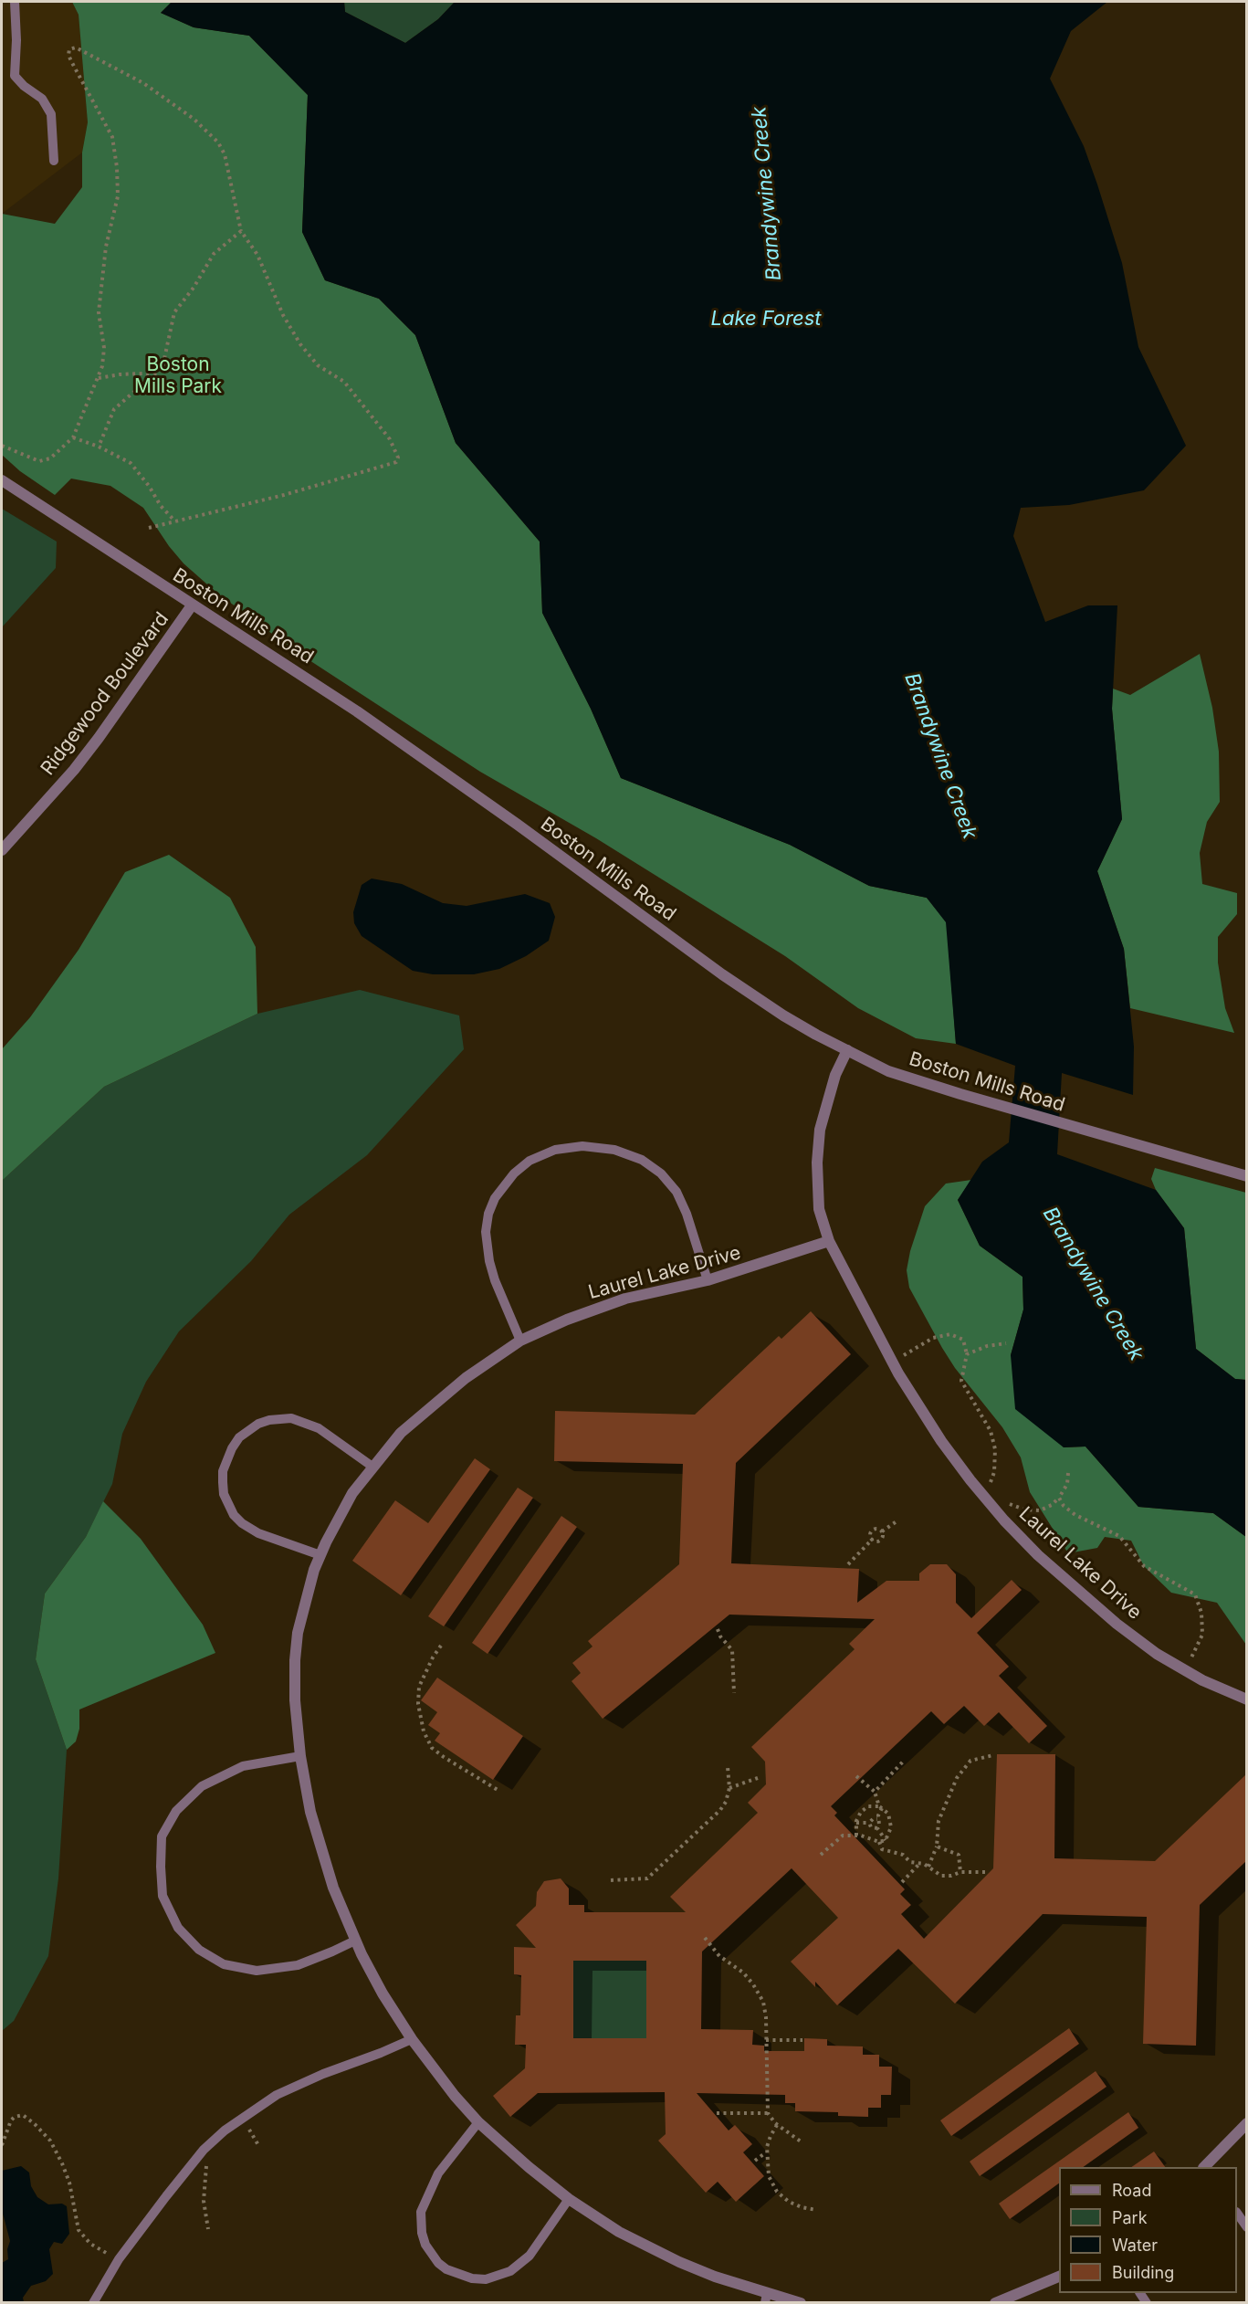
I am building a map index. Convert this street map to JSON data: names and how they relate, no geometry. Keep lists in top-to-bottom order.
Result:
{
  "streets": {
    "street": ["Boston Mills Road", "Ridgewood Boulevard", "Laurel Lake Drive"]
  },
  "crossings": [
    ["Boston Mills Road", "Ridgewood Boulevard"],
    ["Boston Mills Road", "Laurel Lake Drive"]
  ],
  "water": ["Brandywine Creek", "Lake Forest"],
  "parks": ["Boston Mills Park"],
  "legend": [
    "Road",
    "Park",
    "Water",
    "Building"
  ]
}
